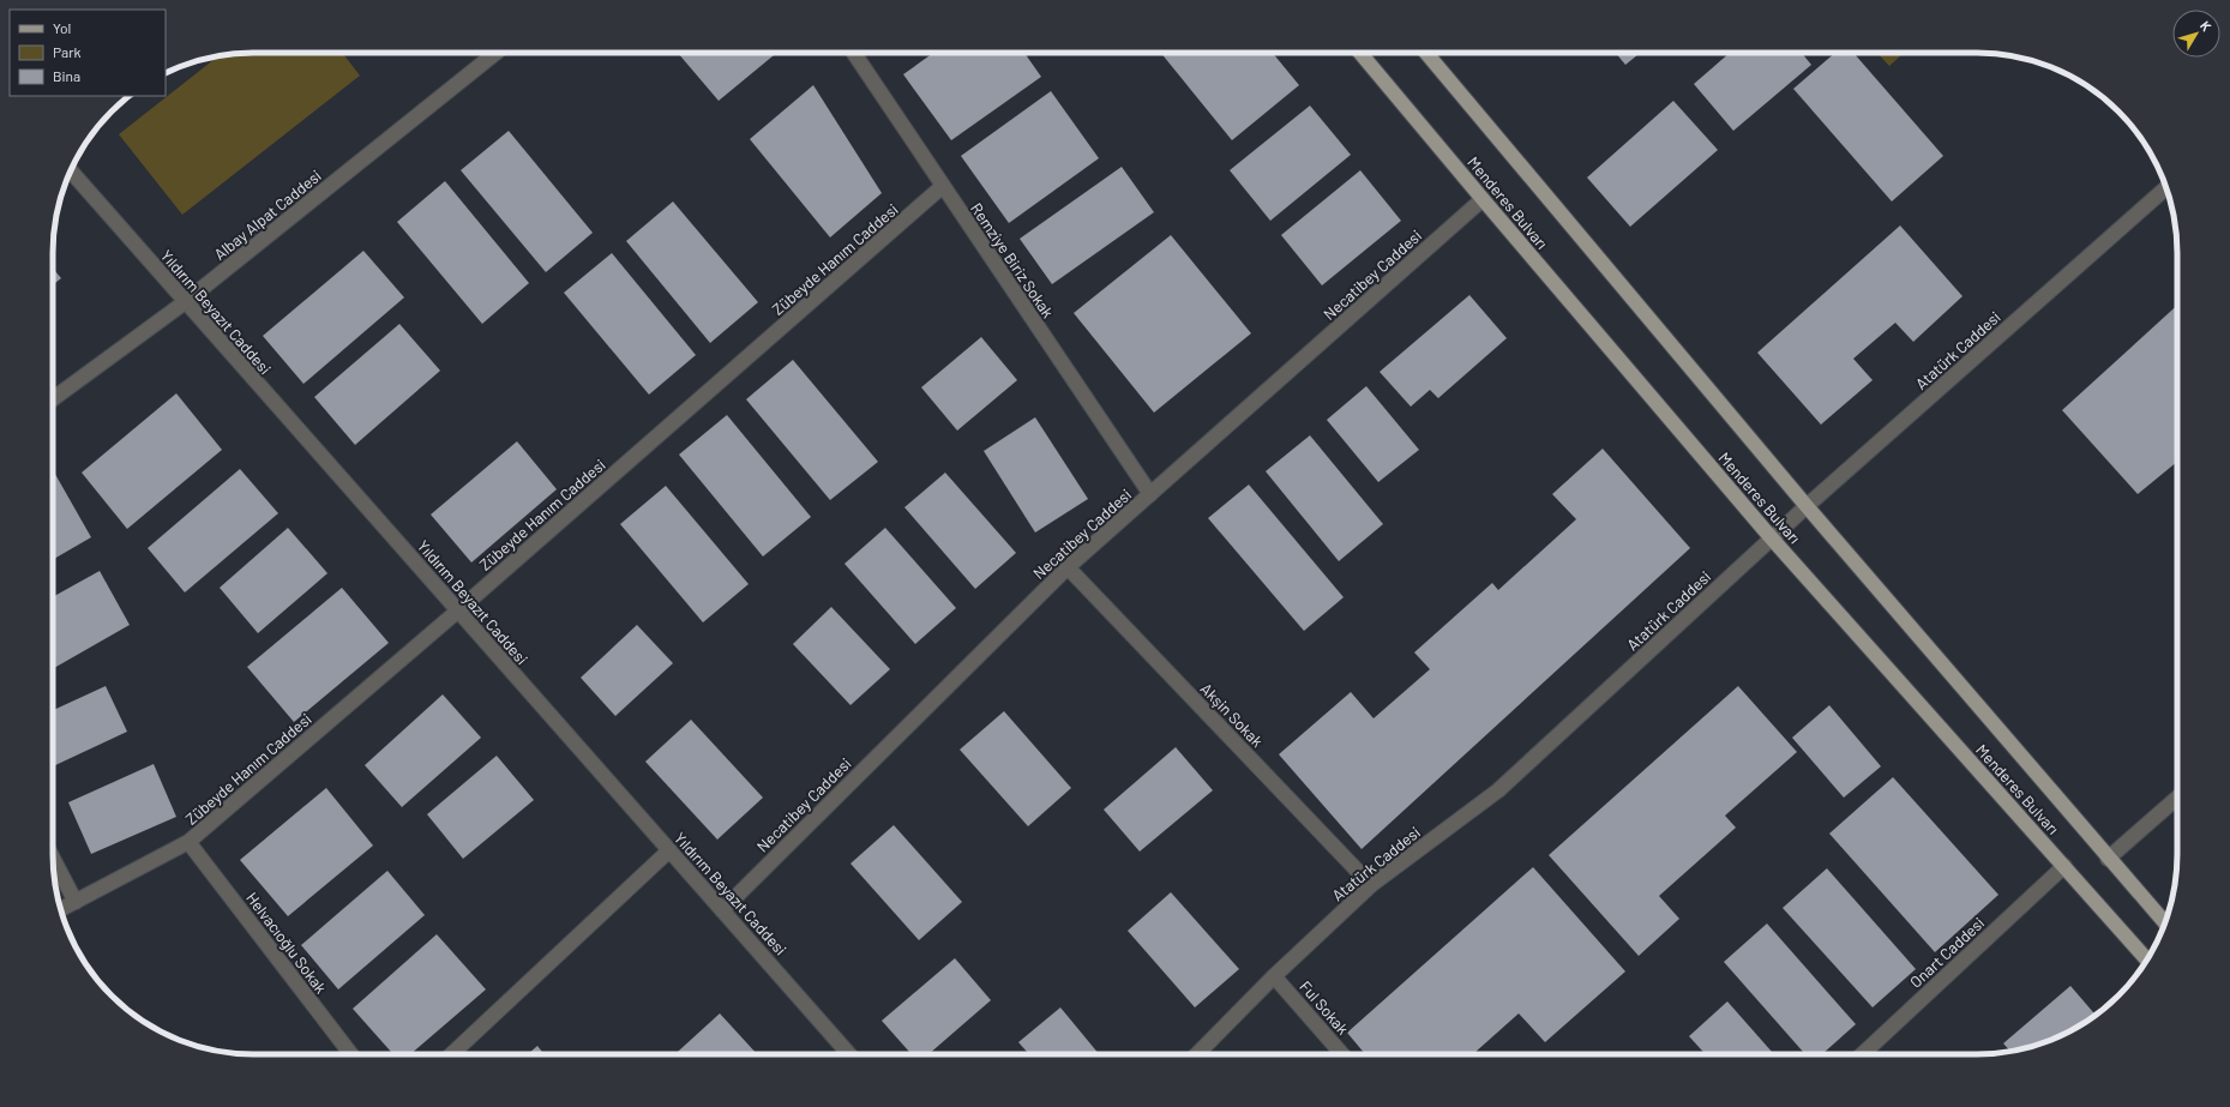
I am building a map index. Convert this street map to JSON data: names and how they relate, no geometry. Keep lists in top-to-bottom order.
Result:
{
  "streets": {
    "main road": ["Menderes Bulvarı"],
    "street": [
      "Albay Alpat Caddesi",
      "Zübeyde Hanım Caddesi",
      "Remziye Biriz Sokak",
      "Necatibey Caddesi",
      "Yıldırım Beyazıt Caddesi",
      "Atatürk Caddesi",
      "Akşin Sokak",
      "Helvacıoğlu Sokak",
      "Onart Caddesi",
      "Ful Sokak"
    ]
  },
  "crossings": [
    ["Menderes Bulvarı", "Necatibey Caddesi"],
    ["Menderes Bulvarı", "Atatürk Caddesi"],
    ["Menderes Bulvarı", "Onart Caddesi"],
    ["Albay Alpat Caddesi", "Yıldırım Beyazıt Caddesi"],
    ["Zübeyde Hanım Caddesi", "Remziye Biriz Sokak"],
    ["Zübeyde Hanım Caddesi", "Yıldırım Beyazıt Caddesi"],
    ["Zübeyde Hanım Caddesi", "Helvacıoğlu Sokak"],
    ["Remziye Biriz Sokak", "Necatibey Caddesi"],
    ["Necatibey Caddesi", "Yıldırım Beyazıt Caddesi"],
    ["Necatibey Caddesi", "Akşin Sokak"],
    ["Atatürk Caddesi", "Akşin Sokak"],
    ["Atatürk Caddesi", "Ful Sokak"]
  ],
  "legend": ["Yol", "Park", "Bina"],
  "north": "top right"
}
